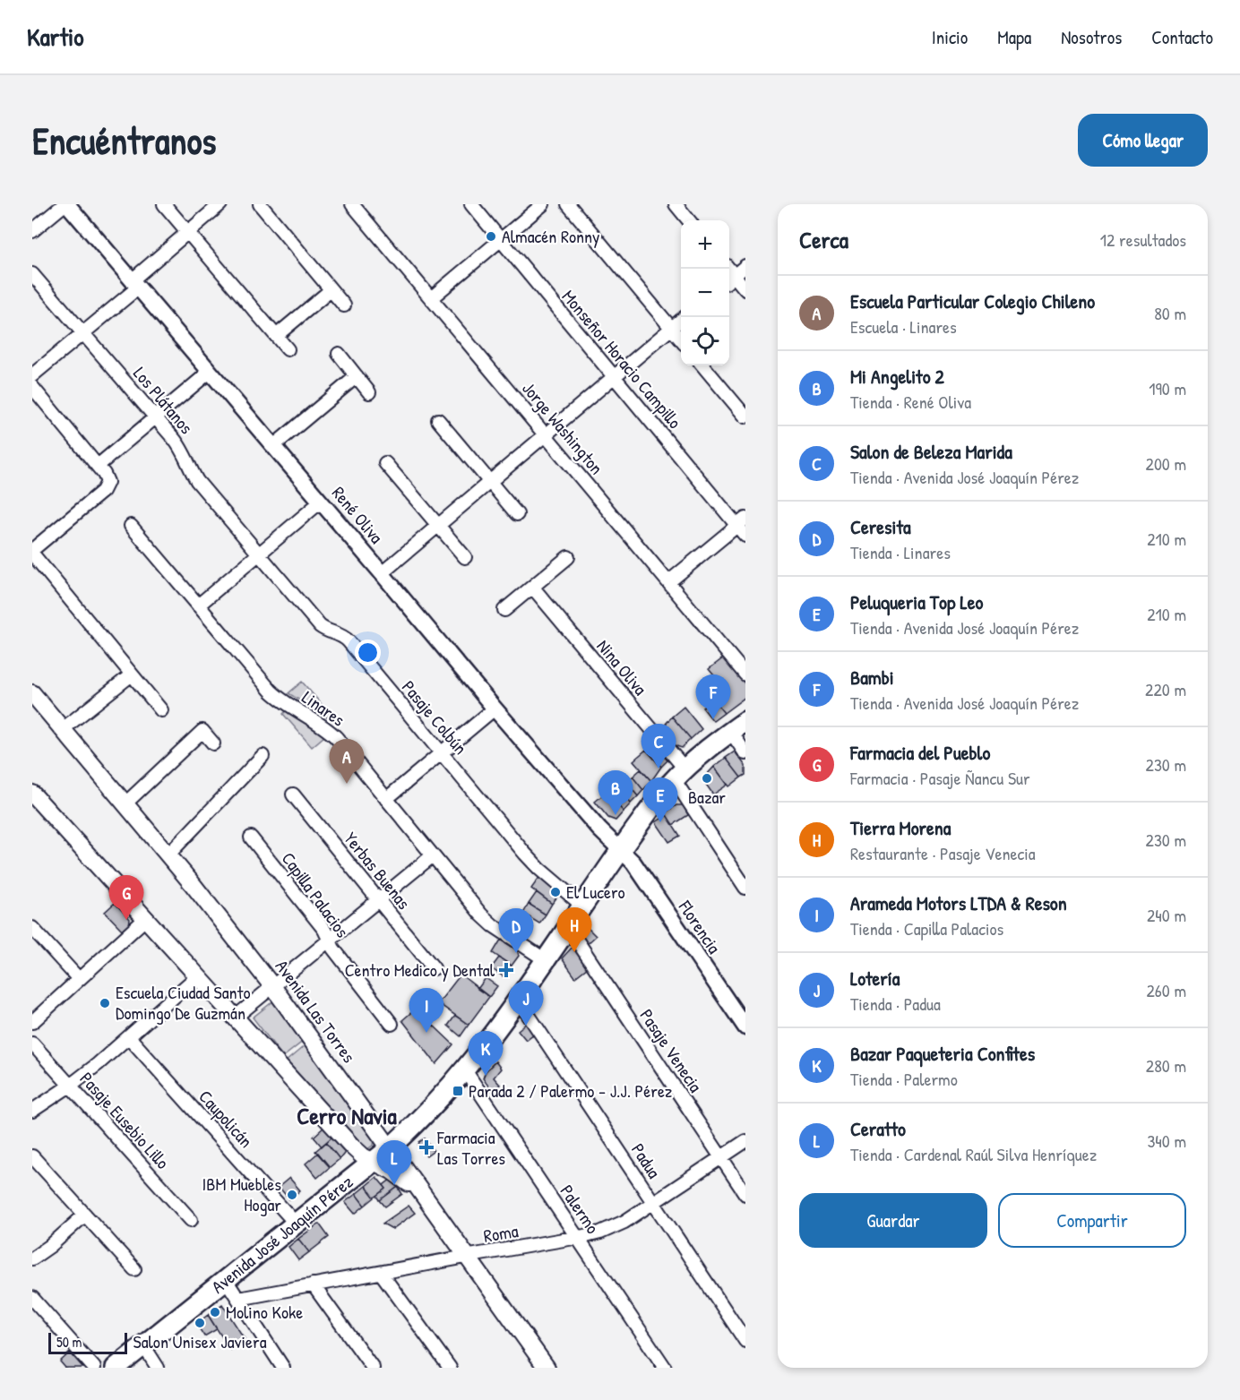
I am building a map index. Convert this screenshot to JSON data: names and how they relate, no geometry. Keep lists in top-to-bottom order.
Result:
{
  "streets": {
    "main road": ["Avenida Las Torres", "Avenida José Joaquín Pérez"],
    "street": [
      "Monseñor Horacio Campillo",
      "Los Plátanos",
      "Jorge Washington",
      "René Oliva",
      "Nina Oliva",
      "Linares",
      "Pasaje Colbún",
      "Yerbas Buenas",
      "Capilla Palacios",
      "Florencia",
      "Pasaje Venecia",
      "Caupolicán",
      "Pasaje Eusebio Lillo",
      "Padua",
      "Palermo",
      "Roma"
    ]
  },
  "crossings": [
    ["Los Plátanos", "Pasaje Colbún"],
    ["René Oliva", "Florencia"],
    ["René Oliva", "Avenida José Joaquín Pérez"],
    ["Nina Oliva", "Avenida José Joaquín Pérez"],
    ["Linares", "Avenida José Joaquín Pérez"],
    ["Pasaje Colbún", "Avenida José Joaquín Pérez"],
    ["Florencia", "Avenida José Joaquín Pérez"],
    ["Avenida Las Torres", "Roma"],
    ["Avenida Las Torres", "Avenida José Joaquín Pérez"],
    ["Pasaje Venecia", "Roma"],
    ["Pasaje Venecia", "Avenida José Joaquín Pérez"],
    ["Caupolicán", "Avenida José Joaquín Pérez"],
    ["Padua", "Roma"],
    ["Padua", "Avenida José Joaquín Pérez"],
    ["Palermo", "Roma"],
    ["Palermo", "Avenida José Joaquín Pérez"]
  ],
  "districts": ["Cerro Navia"],
  "places": {
    "other": [
      "Almacén Ronny",
      "Bazar",
      "El Lucero",
      "Escuela Ciudad Santo Domingo De Guzmán",
      "IBM Muebles Hogar",
      "Molino Koke",
      "Salon Unisex Javiera"
    ],
    "health": ["Centro Medico y Dental", "Farmacia Las Torres"],
    "transit": ["Parada 2 / Palermo - J.J. Pérez"]
  },
  "scale_bar": "50 m",
  "page": {
    "header": "Kartio",
    "nav": [
      "Inicio",
      "Mapa",
      "Nosotros",
      "Contacto"
    ],
    "buttons": [
      "Cómo llegar",
      ["Guardar", "Compartir"]
    ],
    "title": "Encuéntranos",
    "heading": ["Cerca", "12 resultados"],
    "map_buttons": ["+", "−"],
    "list": [
      {
        "mark": "A",
        "name": "Escuela Particular Colegio Chileno",
        "note": "Escuela · Linares",
        "value": "80 m"
      },
      {
        "mark": "B",
        "name": "Mi Angelito 2",
        "note": "Tienda · René Oliva",
        "value": "190 m"
      },
      {
        "mark": "C",
        "name": "Salon de Beleza Marida",
        "note": "Tienda · Avenida José Joaquín Pérez",
        "value": "200 m"
      },
      {
        "mark": "D",
        "name": "Ceresita",
        "note": "Tienda · Linares",
        "value": "210 m"
      },
      {
        "mark": "E",
        "name": "Peluqueria Top Leo",
        "note": "Tienda · Avenida José Joaquín Pérez",
        "value": "210 m"
      },
      {
        "mark": "F",
        "name": "Bambi",
        "note": "Tienda · Avenida José Joaquín Pérez",
        "value": "220 m"
      },
      {
        "mark": "G",
        "name": "Farmacia del Pueblo",
        "note": "Farmacia · Pasaje Ñancu Sur",
        "value": "230 m"
      },
      {
        "mark": "H",
        "name": "Tierra Morena",
        "note": "Restaurante · Pasaje Venecia",
        "value": "230 m"
      },
      {
        "mark": "I",
        "name": "Arameda Motors LTDA & Reson",
        "note": "Tienda · Capilla Palacios",
        "value": "240 m"
      },
      {
        "mark": "J",
        "name": "Lotería",
        "note": "Tienda · Padua",
        "value": "260 m"
      },
      {
        "mark": "K",
        "name": "Bazar Paqueteria Confites",
        "note": "Tienda · Palermo",
        "value": "280 m"
      },
      {
        "mark": "L",
        "name": "Ceratto",
        "note": "Tienda · Cardenal Raúl Silva Henríquez",
        "value": "340 m"
      }
    ],
    "pins": [
      "F",
      "C",
      "A",
      "B",
      "E",
      "G",
      "H",
      "D",
      "J",
      "I",
      "K",
      "L"
    ],
    "scale": "50 m"
  }
}
